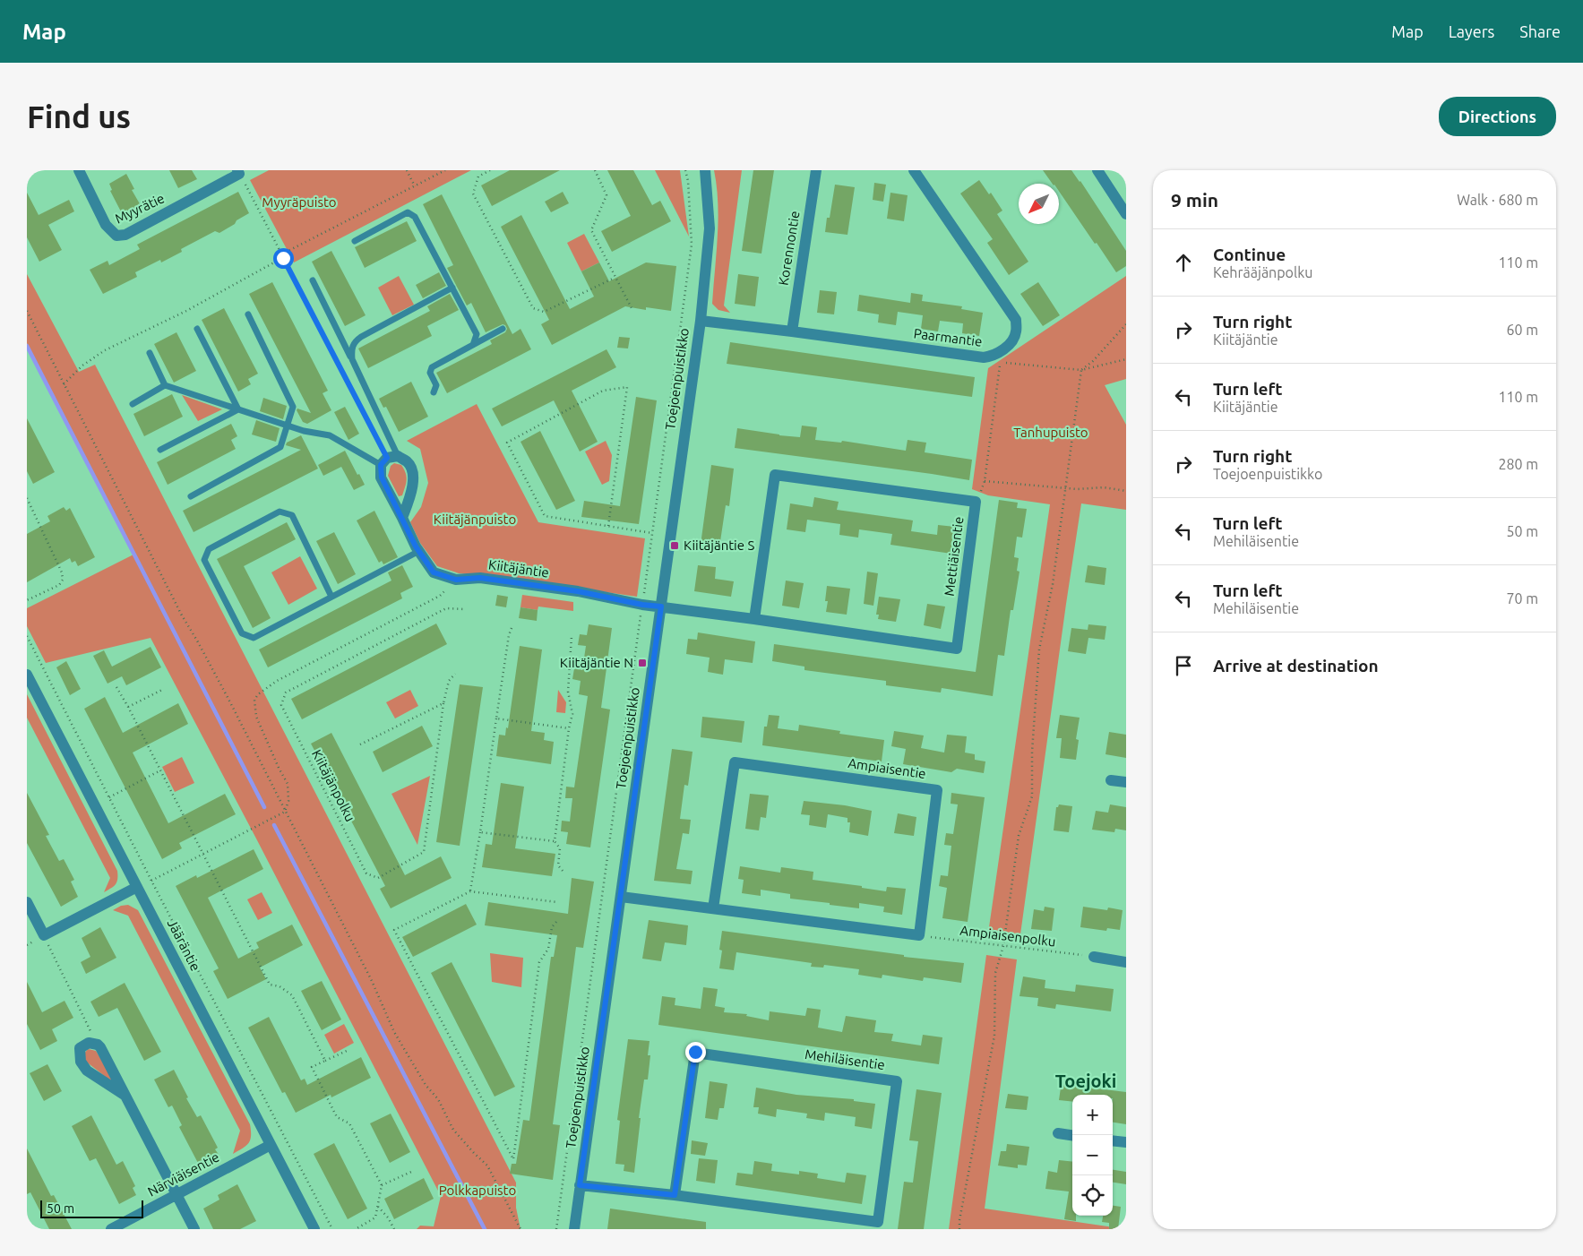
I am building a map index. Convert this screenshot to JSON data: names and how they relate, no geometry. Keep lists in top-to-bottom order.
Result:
{
  "streets": {
    "street": [
      "Myyrätie",
      "Korennontie",
      "Paarmantie",
      "Toejoenpuistikko",
      "Mettiäisentie",
      "Kiitäjäntie",
      "Ampiaisentie",
      "Jääräntie",
      "Mehiläisentie",
      "Närviäisentie"
    ],
    "path": ["Kiitäjänpolku", "Ampiaisenpolku"]
  },
  "crossings": [
    ["Korennontie", "Paarmantie"],
    ["Paarmantie", "Toejoenpuistikko"],
    ["Toejoenpuistikko", "Mettiäisentie"],
    ["Toejoenpuistikko", "Kiitäjäntie"],
    ["Toejoenpuistikko", "Mehiläisentie"],
    ["Mettiäisentie", "Kiitäjäntie"],
    ["Ampiaisentie", "Ampiaisenpolku"],
    ["Jääräntie", "Närviäisentie"]
  ],
  "districts": ["Toejoki"],
  "parks": [
    "Myyräpuisto",
    "Tanhupuisto",
    "Kiitäjänpuisto",
    "Polkkapuisto"
  ],
  "places": {
    "transit": ["Kiitäjäntie S", "Kiitäjäntie N"]
  },
  "scale_bar": "50 m",
  "north": "bottom left",
  "page": {
    "header": "Map",
    "nav": ["Map", "Layers", "Share"],
    "buttons": "Directions",
    "title": "Find us",
    "heading": ["9 min", "Walk · 680 m"],
    "list": [
      ["Continue", "Kehrääjänpolku", "110 m"],
      ["Turn right", "Kiitäjäntie", "60 m"],
      ["Turn left", "Kiitäjäntie", "110 m"],
      ["Turn right", "Toejoenpuistikko", "280 m"],
      ["Turn left", "Mehiläisentie", "50 m"],
      ["Turn left", "Mehiläisentie", "70 m"],
      "Arrive at destination"
    ],
    "map_buttons": ["+", "−"],
    "scale": "50 m"
  }
}
